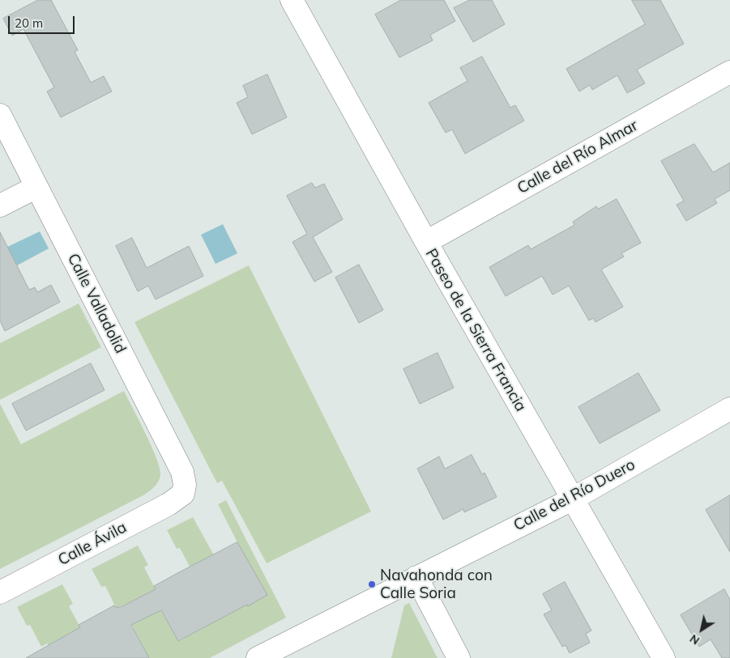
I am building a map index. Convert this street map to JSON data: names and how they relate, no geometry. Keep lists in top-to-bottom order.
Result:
{
  "streets": {
    "street": [
      "Calle del Río Almar",
      "Calle Valladolid",
      "Paseo de la Sierra Francia",
      "Calle del Río Duero",
      "Calle Ávila"
    ]
  },
  "crossings": [
    ["Calle del Río Almar", "Paseo de la Sierra Francia"],
    ["Calle Valladolid", "Calle Ávila"],
    ["Paseo de la Sierra Francia", "Calle del Río Duero"]
  ],
  "places": ["Navahonda con Calle Soria"],
  "scale_bar": "20 m",
  "north": "bottom left"
}
